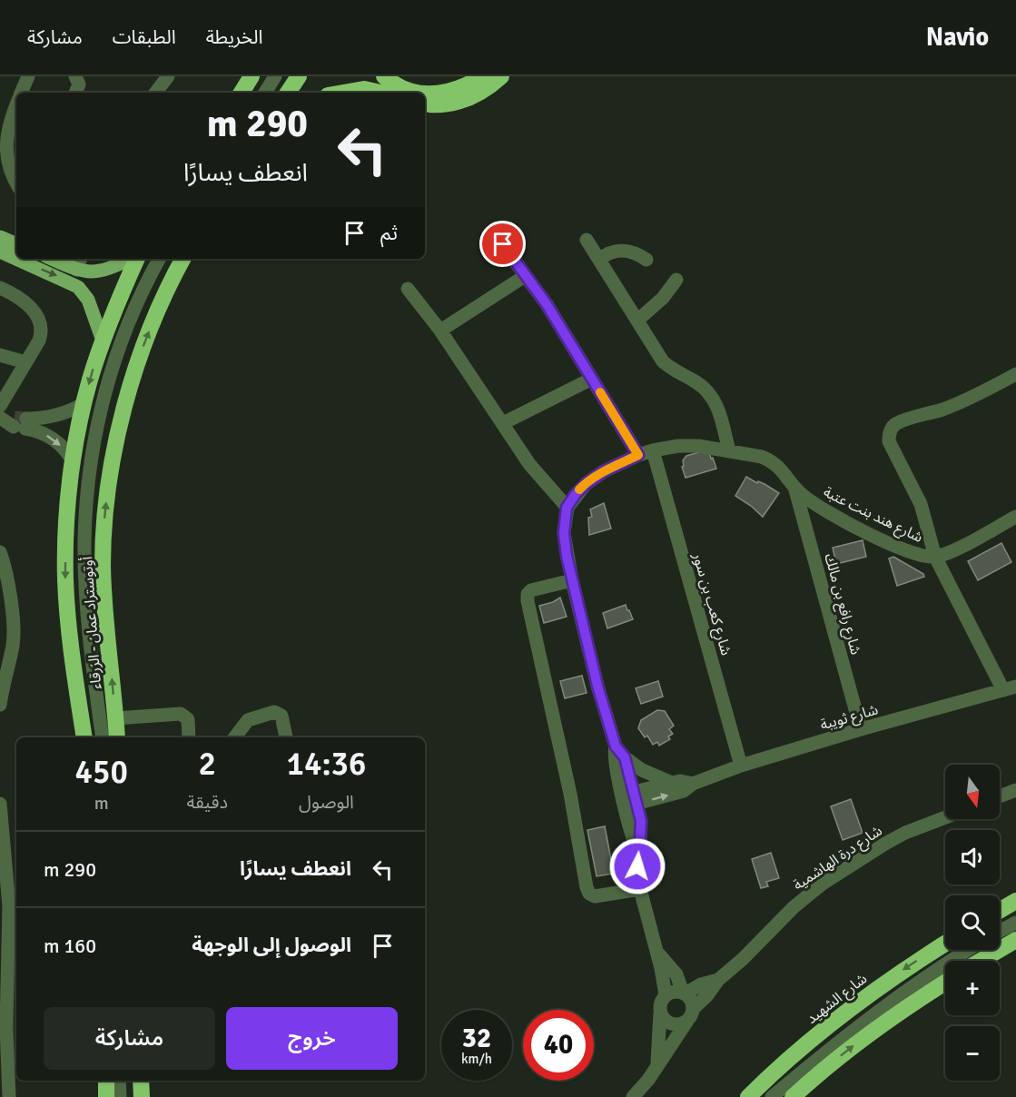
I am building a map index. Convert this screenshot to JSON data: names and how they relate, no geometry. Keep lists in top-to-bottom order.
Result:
{
  "streets": {
    "highway": ["أوتوستراد عمان - الزرقاء", "شارع الشهيد"],
    "street": [
      "شارع هند بنت عتبة",
      "شارع كعب بن سور",
      "شارع رافع بن مالك",
      "شارع ثويبة",
      "شارع درة الهاشمية"
    ]
  },
  "crossings": [
    ["شارع هند بنت عتبة", "شارع كعب بن سور"],
    ["شارع هند بنت عتبة", "شارع رافع بن مالك"],
    ["شارع كعب بن سور", "شارع ثويبة"],
    ["شارع رافع بن مالك", "شارع ثويبة"]
  ],
  "north": "bottom",
  "page": {
    "header": "Navio",
    "nav": ["الخريطة", "الطبقات", "مشاركة"],
    "turn": ["290 m", "انعطف يسارًا"],
    "then": "ثم",
    "eta": [
      "14:36",
      "الوصول",
      "2",
      "دقيقة",
      "450",
      "m"
    ],
    "map_buttons": ["+", "−"],
    "list": [
      {
        "name": "انعطف يسارًا",
        "value": "290 m"
      },
      {
        "name": "الوصول إلى الوجهة",
        "value": "160 m"
      }
    ],
    "buttons": ["خروج", "مشاركة"],
    "speed": "32 km/h",
    "limit": "40"
  }
}
